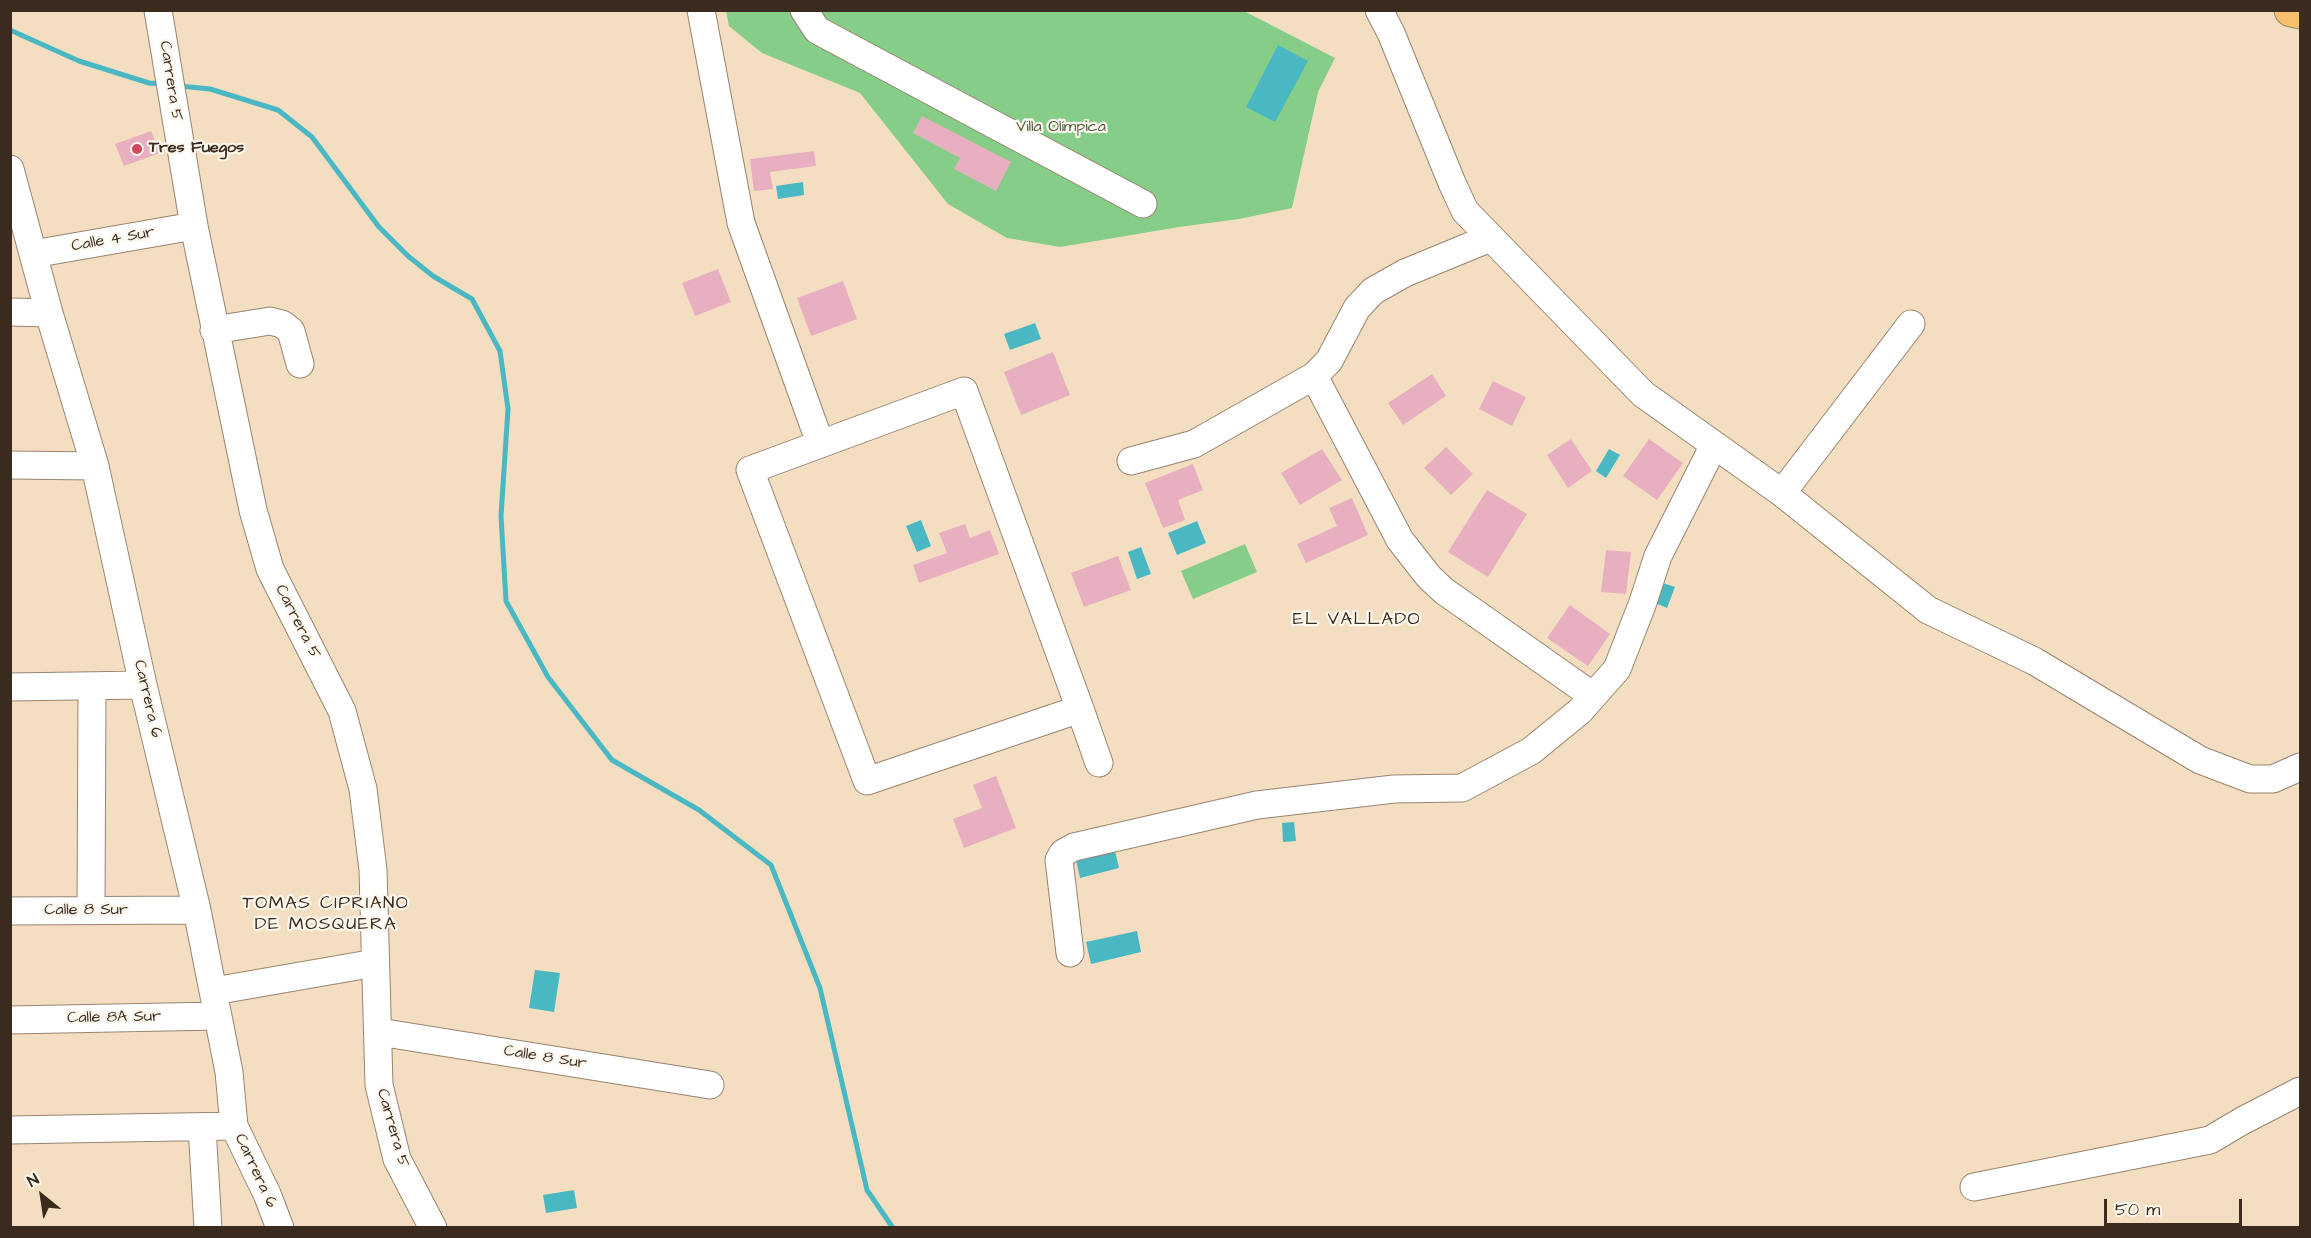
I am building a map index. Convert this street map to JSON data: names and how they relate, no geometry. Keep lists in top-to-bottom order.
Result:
{
  "streets": {
    "street": [
      "Carrera 5",
      "Calle 4 Sur",
      "Carrera 6",
      "Calle 8 Sur",
      "Calle 8A Sur"
    ]
  },
  "crossings": [
    ["Carrera 5", "Calle 4 Sur"],
    ["Carrera 5", "Calle 8 Sur"],
    ["Calle 4 Sur", "Carrera 6"],
    ["Carrera 6", "Calle 8 Sur"],
    ["Carrera 6", "Calle 8A Sur"]
  ],
  "districts": ["EL VALLADO", "TOMAS CIPRIANO DE MOSQUERA"],
  "parks": ["Villa Olímpica"],
  "places": ["Tres Fuegos"],
  "scale_bar": "50 m",
  "north": "top left"
}
